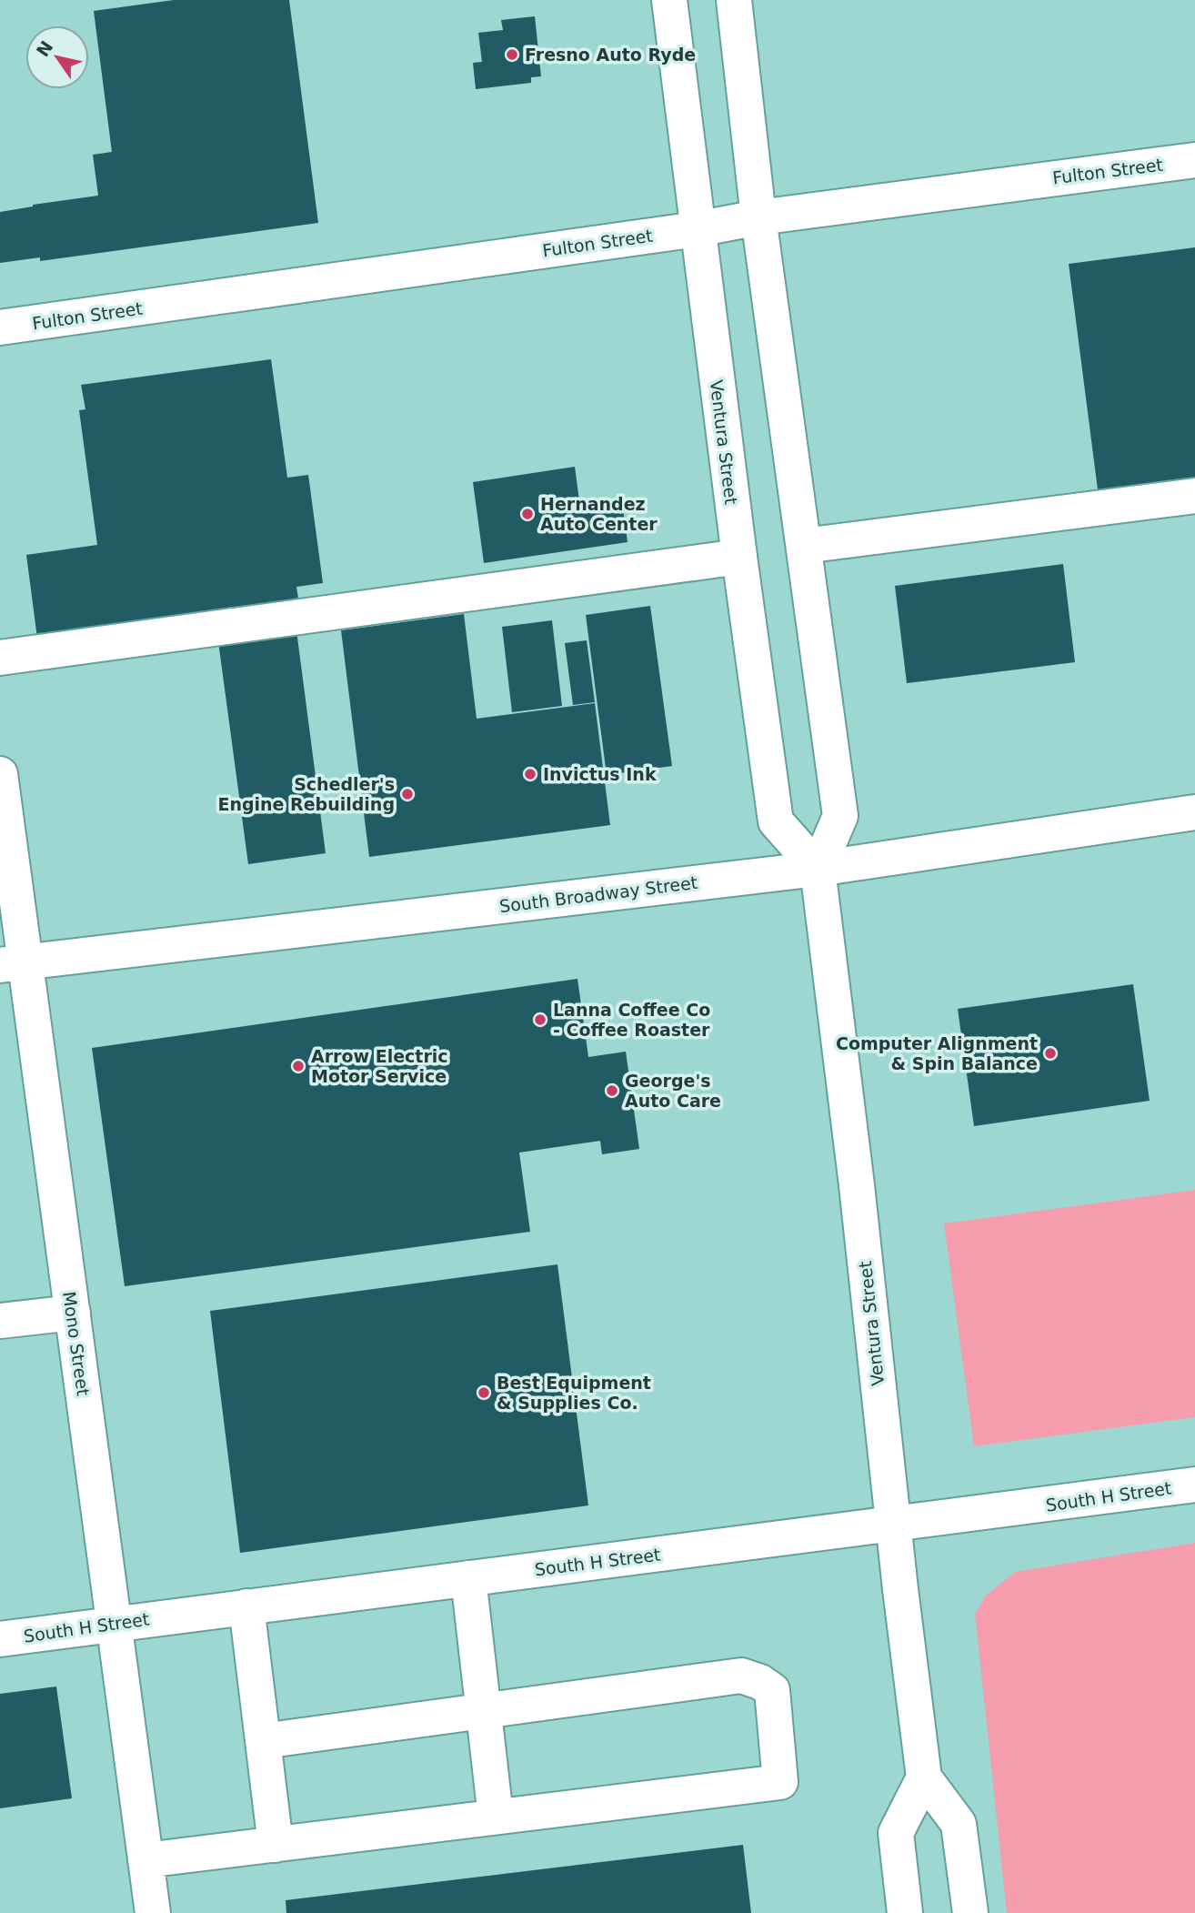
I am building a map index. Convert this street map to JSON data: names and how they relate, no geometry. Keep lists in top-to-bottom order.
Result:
{
  "streets": {
    "street": [
      "Fulton Street",
      "Ventura Street",
      "South Broadway Street",
      "Mono Street",
      "South H Street"
    ]
  },
  "crossings": [
    ["Fulton Street", "Ventura Street"],
    ["Ventura Street", "South Broadway Street"],
    ["Ventura Street", "South H Street"],
    ["South Broadway Street", "Mono Street"],
    ["Mono Street", "South H Street"]
  ],
  "places": [
    "Fresno Auto Ryde",
    "Hernandez Auto Center",
    "Invictus Ink",
    "Schedler's Engine Rebuilding",
    "Lanna Coffee Co - Coffee Roaster",
    "Computer Alignment & Spin Balance",
    "Arrow Electric Motor Service",
    "George's Auto Care",
    "Best Equipment & Supplies Co."
  ],
  "north": "top left"
}
